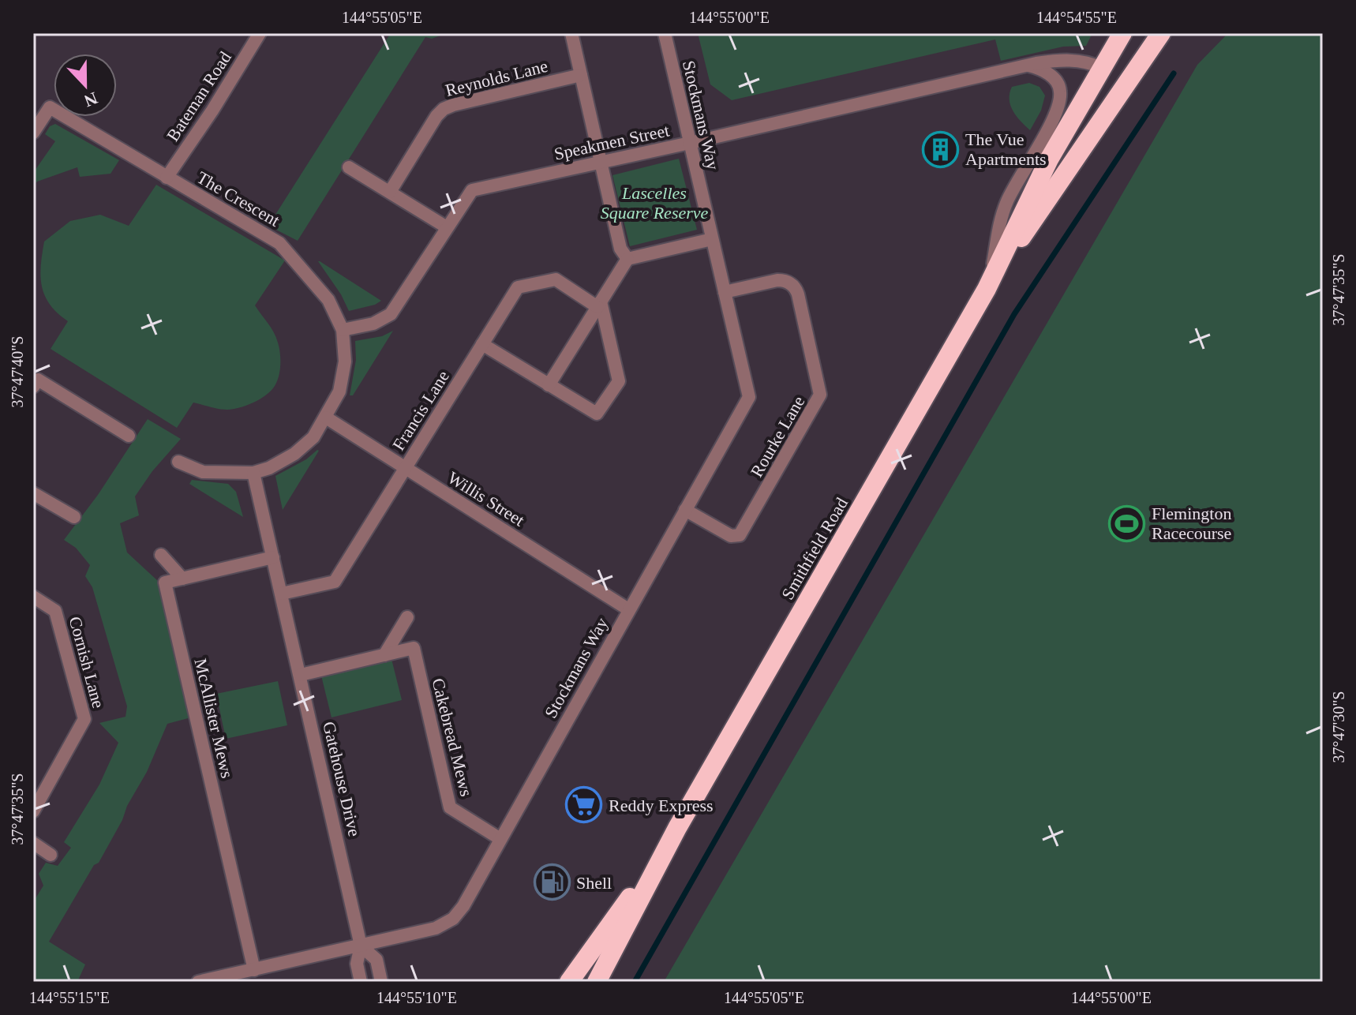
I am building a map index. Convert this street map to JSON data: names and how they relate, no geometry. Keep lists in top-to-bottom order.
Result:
{
  "streets": {
    "highway": ["Smithfield Road"],
    "street": [
      "Reynolds Lane",
      "Bateman Road",
      "Stockmans Way",
      "Speakmen Street",
      "The Crescent",
      "Francis Lane",
      "Rourke Lane",
      "Willis Street",
      "Cornish Lane",
      "McAllister Mews",
      "Cakebread Mews",
      "Gatehouse Drive"
    ]
  },
  "crossings": [
    ["Bateman Road", "The Crescent"],
    ["Stockmans Way", "Speakmen Street"],
    ["Stockmans Way", "Rourke Lane"],
    ["Stockmans Way", "Willis Street"],
    ["Stockmans Way", "McAllister Mews"],
    ["Stockmans Way", "Cakebread Mews"],
    ["Stockmans Way", "Gatehouse Drive"],
    ["Speakmen Street", "The Crescent"],
    ["Speakmen Street", "Smithfield Road"],
    ["The Crescent", "Willis Street"],
    ["The Crescent", "Gatehouse Drive"],
    ["Francis Lane", "Willis Street"],
    ["Francis Lane", "Gatehouse Drive"],
    ["Cakebread Mews", "Gatehouse Drive"]
  ],
  "parks": ["Lascelles Square Reserve"],
  "places": {
    "building": ["The Vue Apartments"],
    "sports": ["Flemington Racecourse"],
    "supermarket": ["Reddy Express"],
    "fuel station": ["Shell"]
  },
  "north": "bottom",
  "coordinates": [
    "144°55'05\"E",
    "144°55'00\"E",
    "144°54'55\"E",
    "37°47'35\"S",
    "37°47'40\"S",
    "37°47'30\"S",
    "144°55'15\"E",
    "144°55'10\"E"
  ]
}
